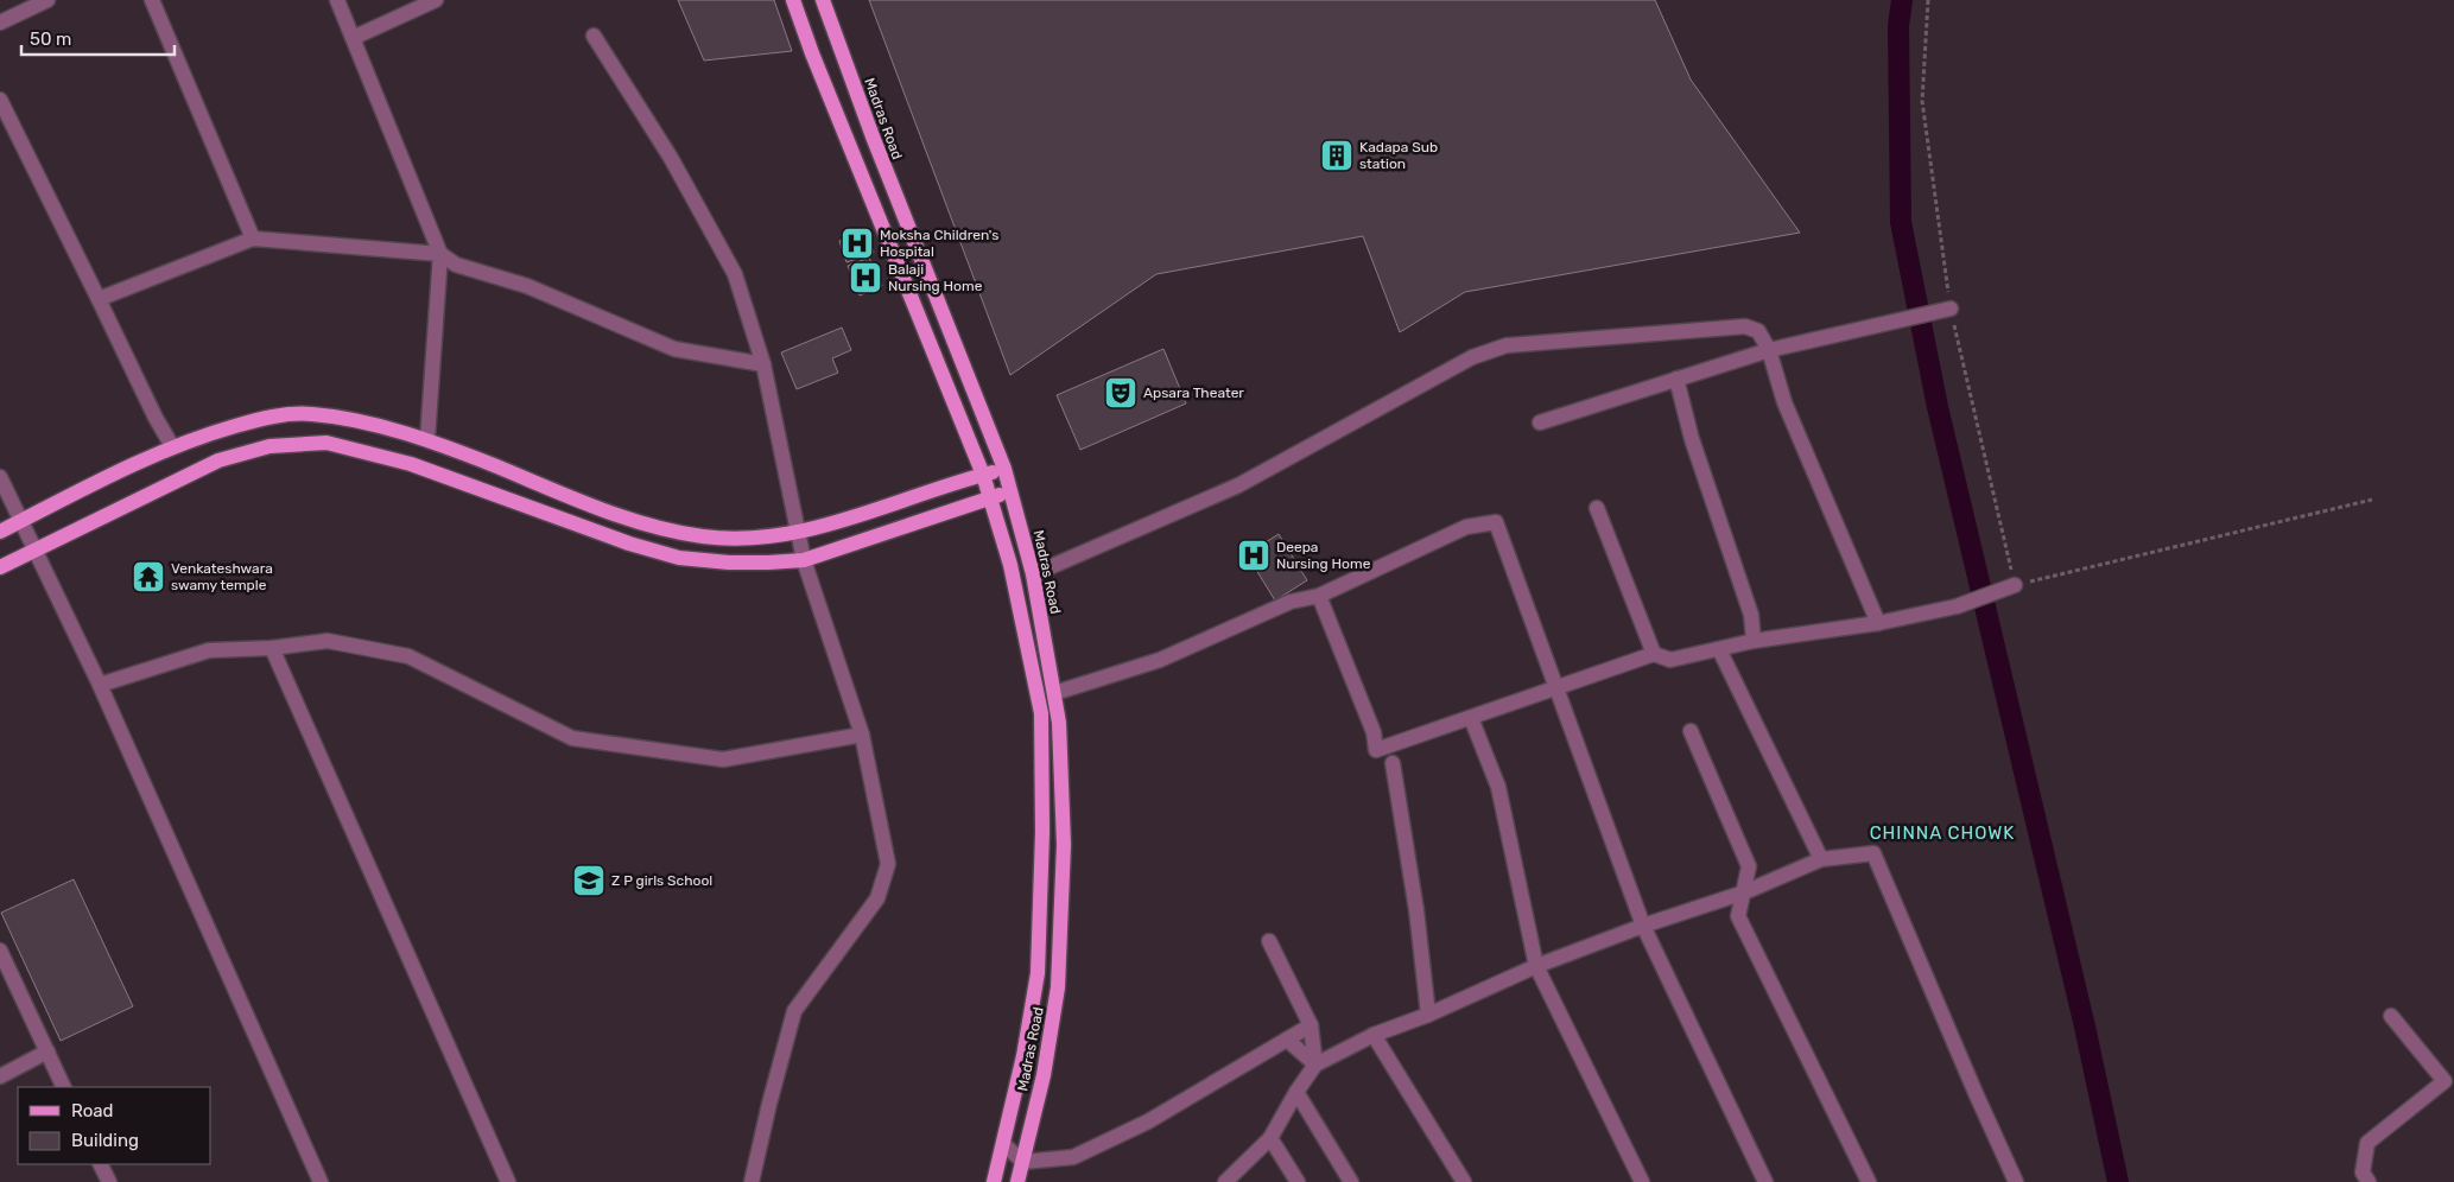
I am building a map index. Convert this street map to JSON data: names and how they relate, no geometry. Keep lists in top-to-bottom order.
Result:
{
  "streets": {
    "main road": ["Madras Road"]
  },
  "districts": ["CHINNA CHOWK"],
  "places": {
    "building": ["Kadapa Sub station"],
    "hospital": ["Moksha Children's Hospital", "Balaji Nursing Home", "Deepa Nursing Home"],
    "theatre": ["Apsara Theater"],
    "temple": ["Venkateshwara swamy temple"],
    "school or university": ["Z P girls School"]
  },
  "legend": ["Road", "Building"],
  "scale_bar": "50 m"
}
